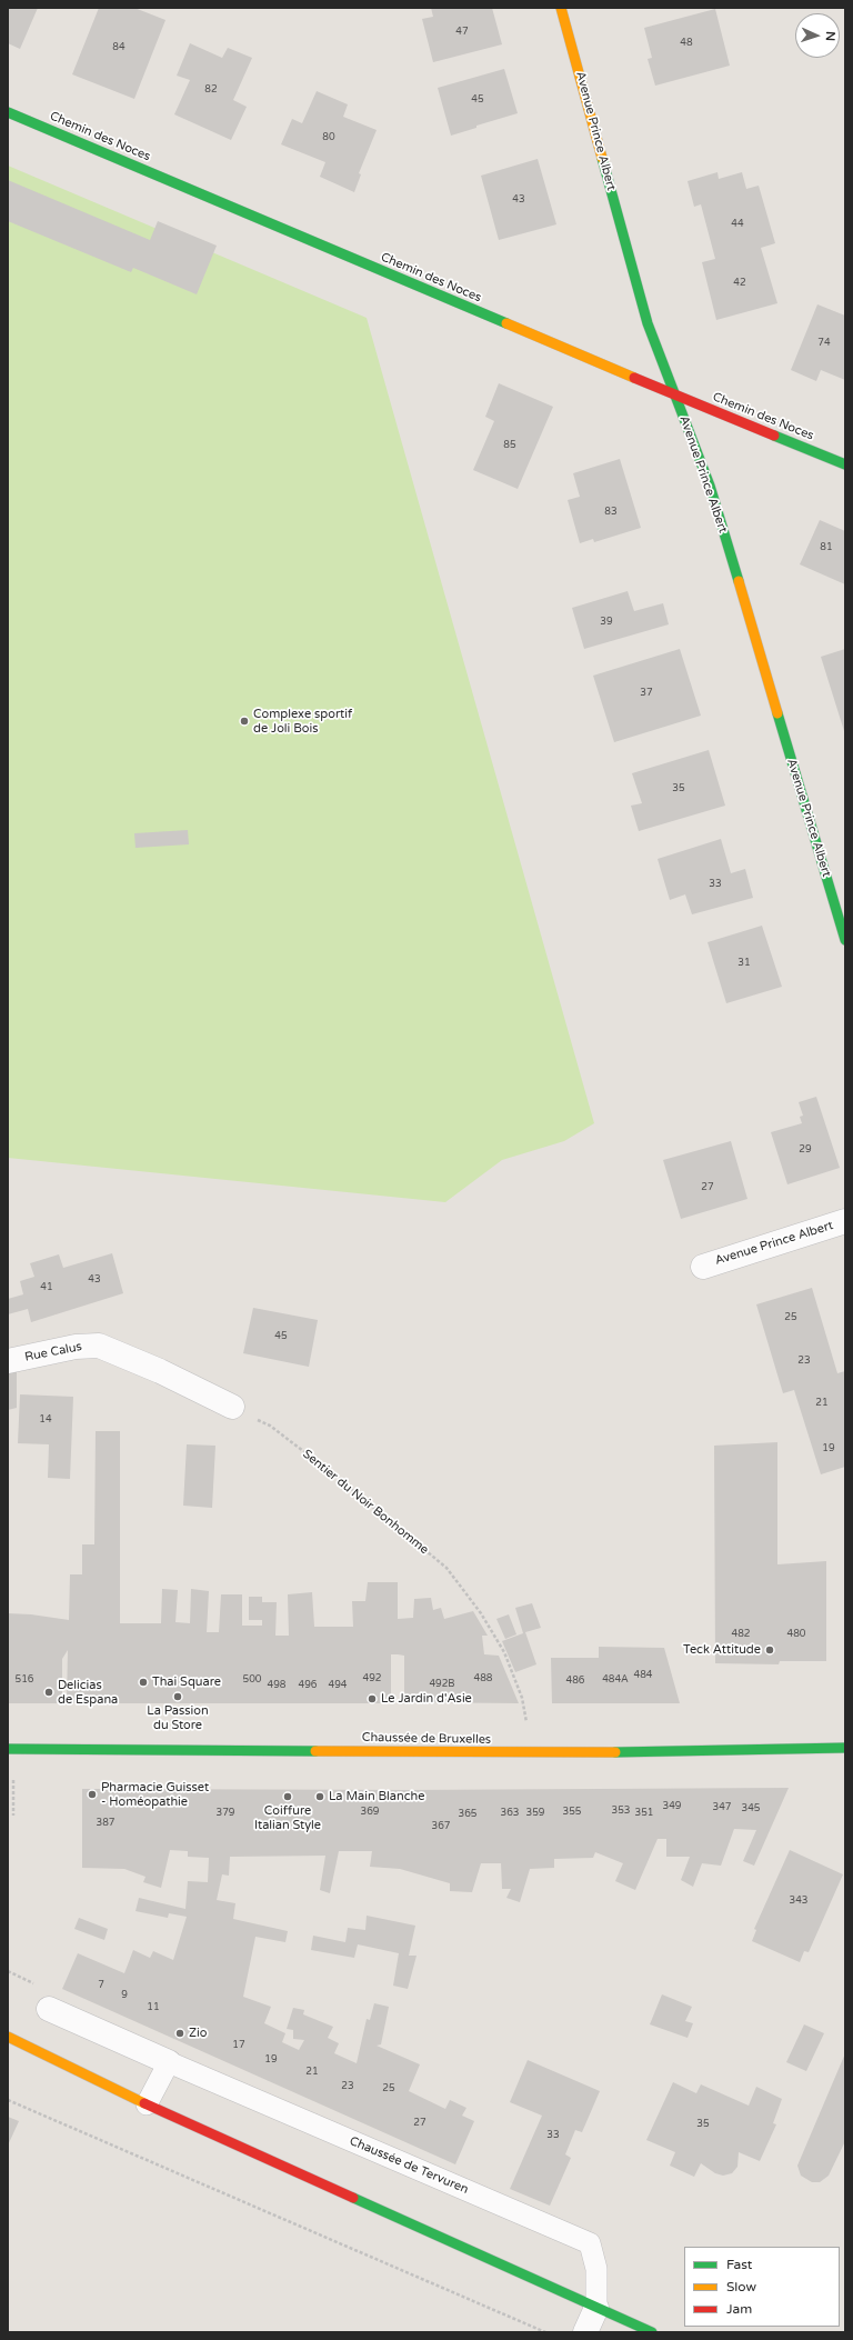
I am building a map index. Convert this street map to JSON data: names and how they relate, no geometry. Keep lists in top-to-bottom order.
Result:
{
  "streets": {
    "street": [
      "Avenue Prince Albert",
      "Chemin des Noces",
      "Rue Calus",
      "Chaussée de Bruxelles",
      "Chaussée de Tervuren"
    ],
    "path": ["Sentier du Noir Bonhomme"]
  },
  "crossings": [
    ["Avenue Prince Albert", "Chemin des Noces"],
    ["Rue Calus", "Sentier du Noir Bonhomme"],
    ["Sentier du Noir Bonhomme", "Chaussée de Bruxelles"]
  ],
  "places": [
    "Complexe sportif de Joli Bois",
    "Teck Attitude",
    "Thai Square",
    "Delicias de Espana",
    "La Passion du Store",
    "Le Jardin d'Asie",
    "Pharmacie Guisset - Homéopathie",
    "Coiffure Italian Style",
    "La Main Blanche",
    "Zio"
  ],
  "house_numbers": [
    "47",
    "48",
    "84",
    "82",
    "45",
    "80",
    "43",
    "44",
    "42",
    "74",
    "85",
    "83",
    "81",
    "39",
    "37",
    "35",
    "33",
    "31",
    "29",
    "27",
    "43",
    "41",
    "25",
    "45",
    "23",
    "21",
    "14",
    "19",
    "482",
    "480",
    "484",
    "492",
    "488",
    "516",
    "500",
    "484A",
    "486",
    "492B",
    "498",
    "496",
    "494",
    "349",
    "347",
    "345",
    "353",
    "369",
    "355",
    "379",
    "363",
    "359",
    "351",
    "365",
    "387",
    "367",
    "343",
    "7",
    "9",
    "11",
    "17",
    "19",
    "21",
    "23",
    "25",
    "27",
    "35",
    "33"
  ],
  "legend": ["Fast", "Slow", "Jam"],
  "north": "right"
}
